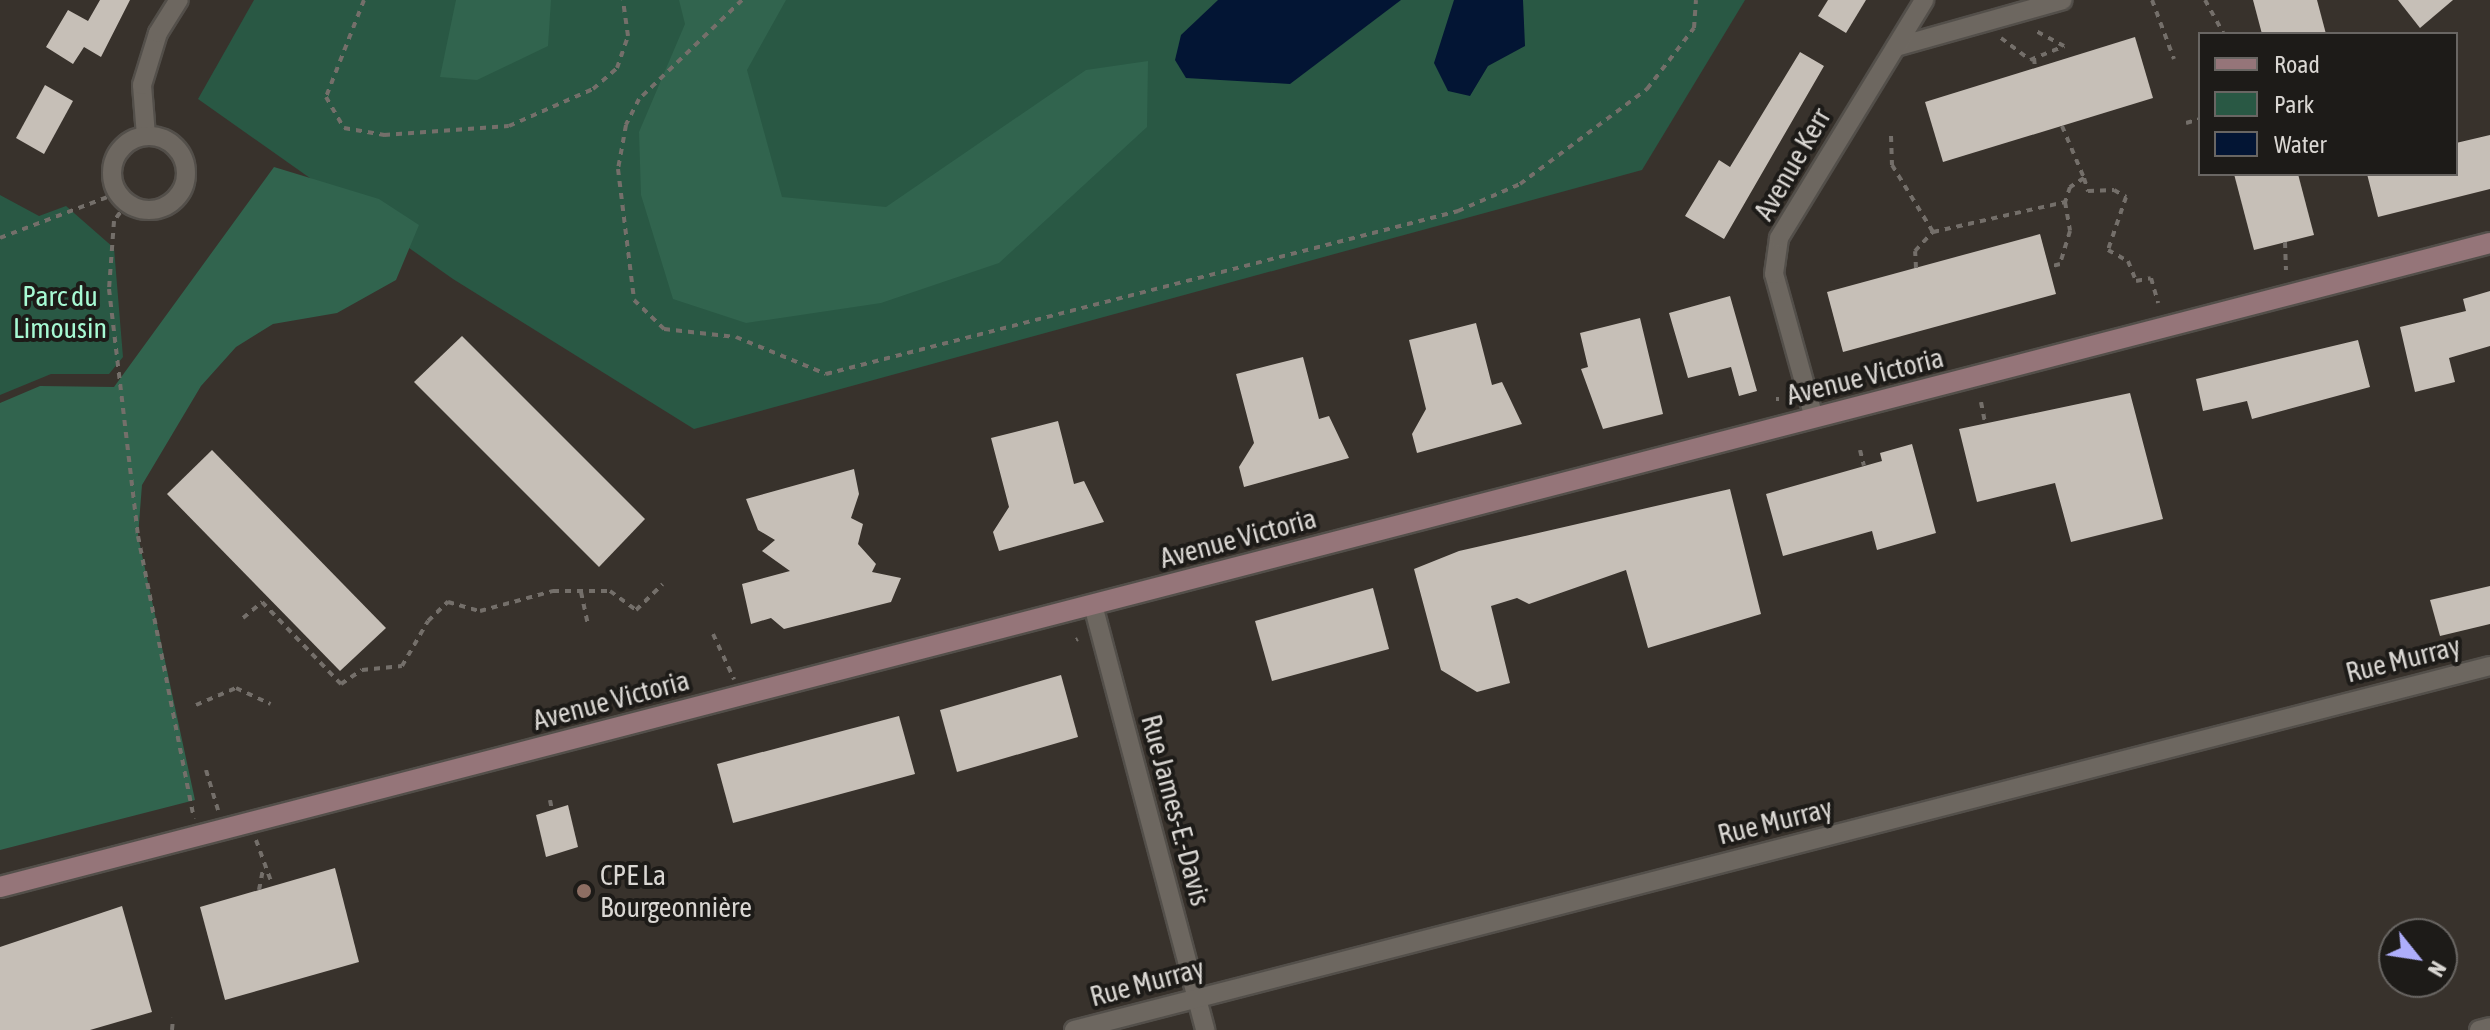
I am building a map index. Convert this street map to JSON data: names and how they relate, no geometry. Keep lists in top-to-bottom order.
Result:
{
  "streets": {
    "street": [
      "Avenue Kerr",
      "Avenue Victoria",
      "Rue Murray",
      "Rue James-E.-Davis"
    ]
  },
  "crossings": [
    ["Avenue Kerr", "Avenue Victoria"],
    ["Avenue Victoria", "Rue James-E.-Davis"],
    ["Rue Murray", "Rue James-E.-Davis"]
  ],
  "parks": ["Parc du Limousin"],
  "places": ["CPE La Bourgeonnière"],
  "legend": ["Road", "Park", "Water"],
  "north": "bottom right"
}
